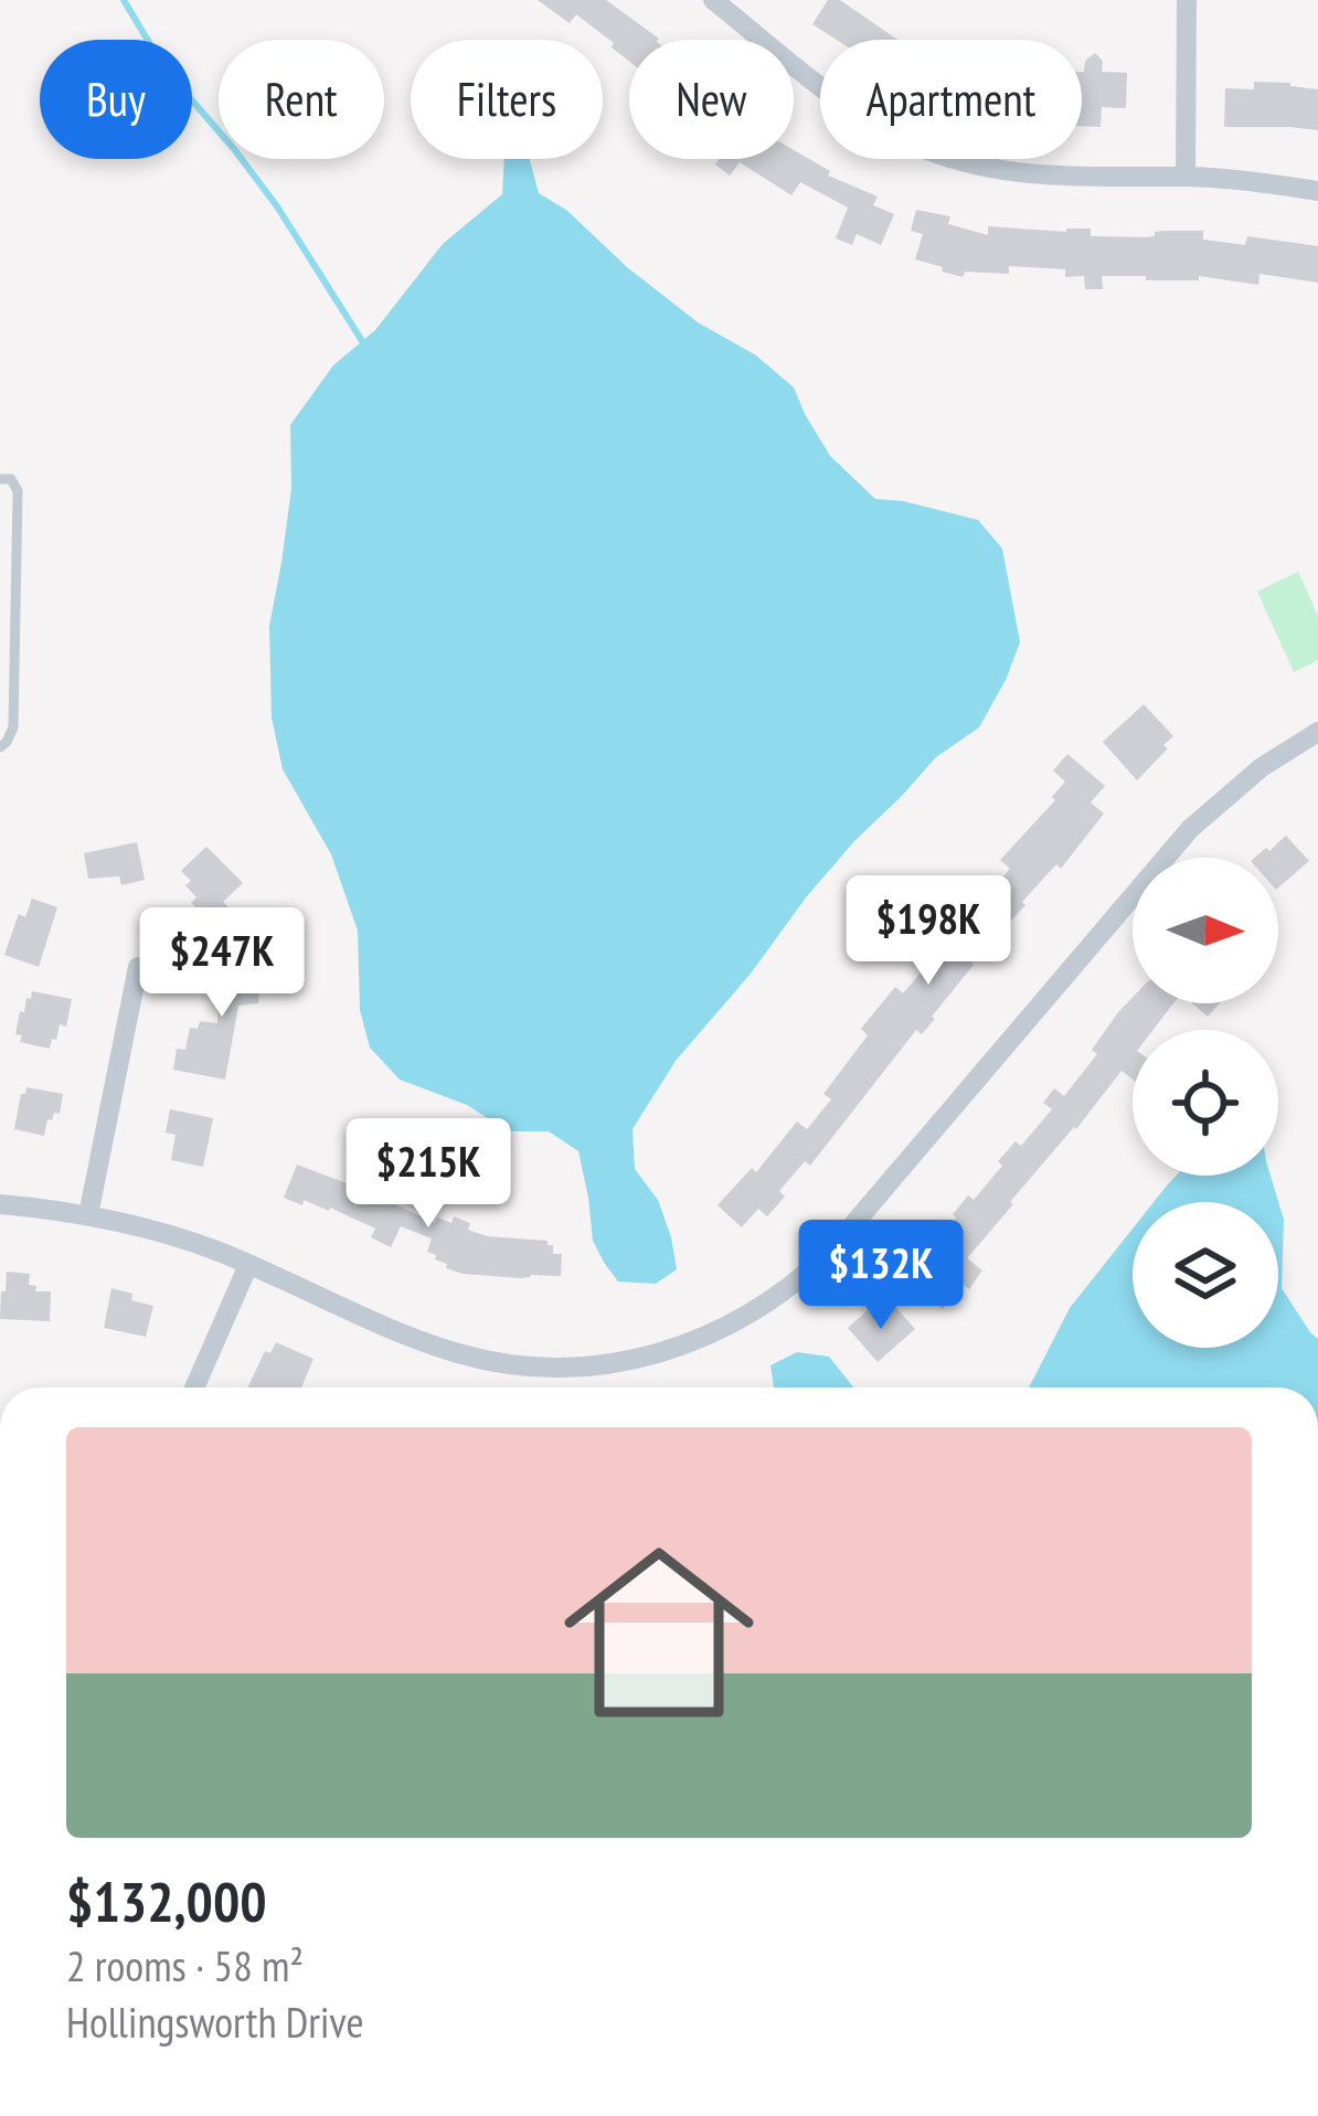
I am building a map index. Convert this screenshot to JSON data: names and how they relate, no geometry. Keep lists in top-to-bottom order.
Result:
{
  "north": "right",
  "page": {
    "chip": [
      "Buy",
      "Rent",
      "Filters",
      "New",
      "Apartment"
    ],
    "price": [
      "$198K",
      "$247K",
      "$215K",
      "$132K"
    ],
    "list": [
      {
        "name": "$132,000",
        "note": "2 rooms · 58 m² · Hollingsworth Drive"
      }
    ]
  }
}
